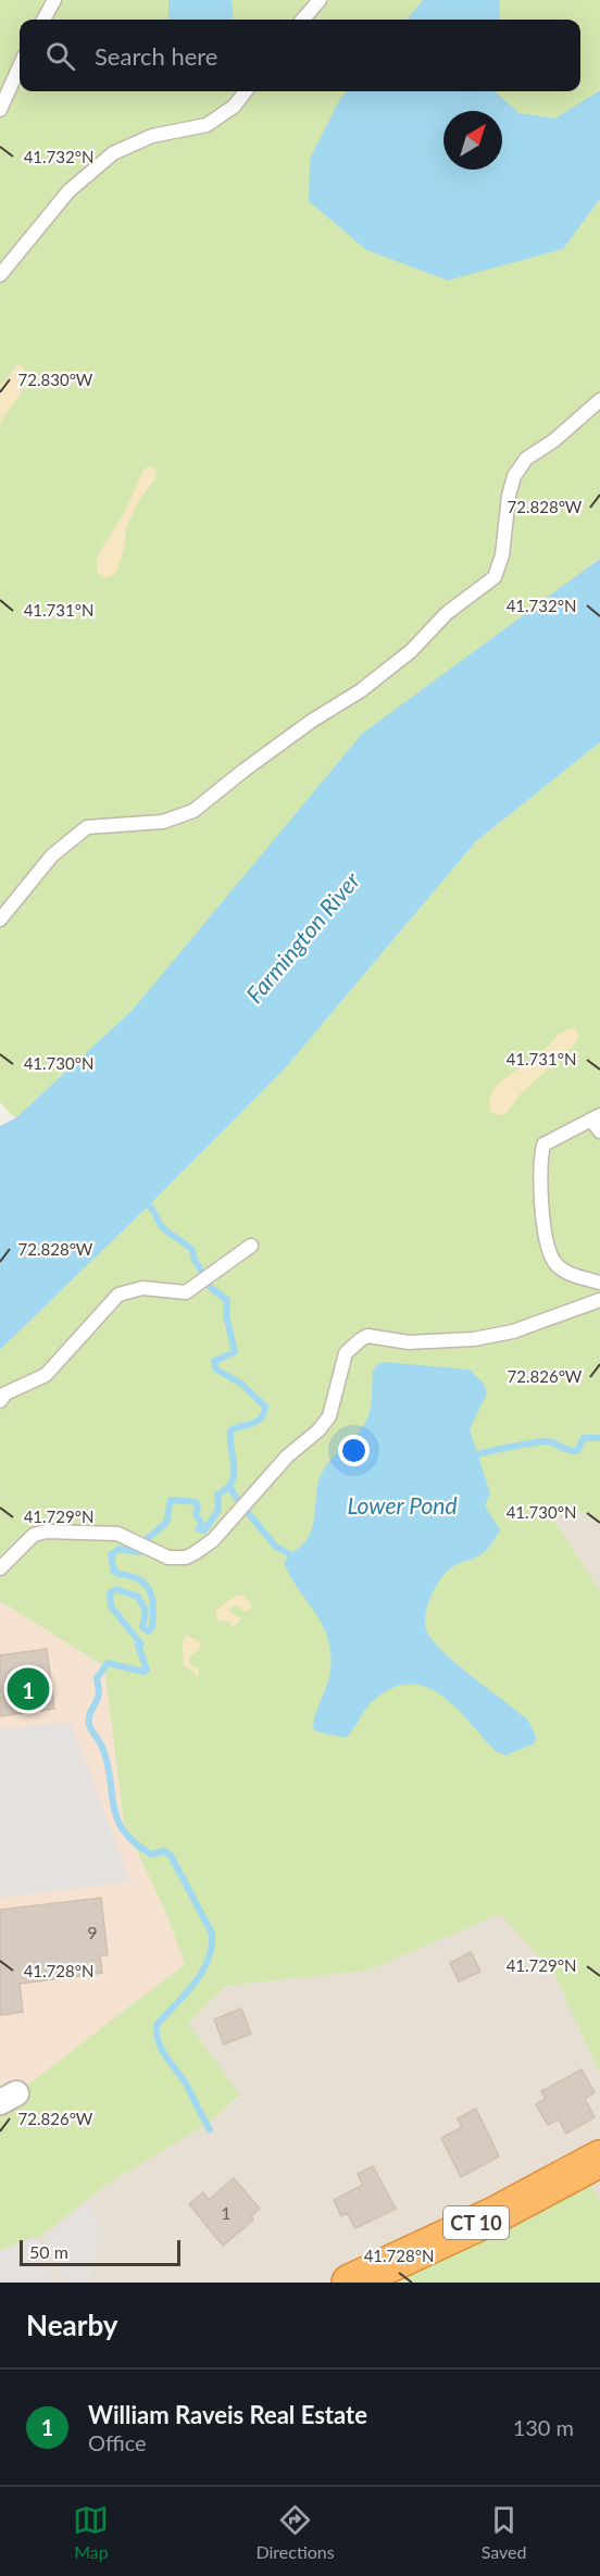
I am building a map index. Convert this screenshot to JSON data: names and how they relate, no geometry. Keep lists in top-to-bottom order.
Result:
{
  "streets": {
    "highway": ["CT 10"]
  },
  "water": ["Farmington River", "Lower Pond"],
  "house_numbers": ["9", "1"],
  "scale_bar": "50 m",
  "north": "top right",
  "page": {
    "search": "Search here",
    "pins": "1",
    "scale": "50 m",
    "heading": "Nearby",
    "list": [
      {
        "mark": "1",
        "name": "William Raveis Real Estate",
        "note": "Office",
        "value": "130 m"
      }
    ],
    "nav": ["Map", "Directions", "Saved"]
  },
  "coordinates": [
    "41.732°N",
    "72.830°W",
    "72.828°W",
    "41.731°N",
    "41.730°N",
    "72.826°W",
    "41.729°N",
    "41.728°N"
  ]
}
